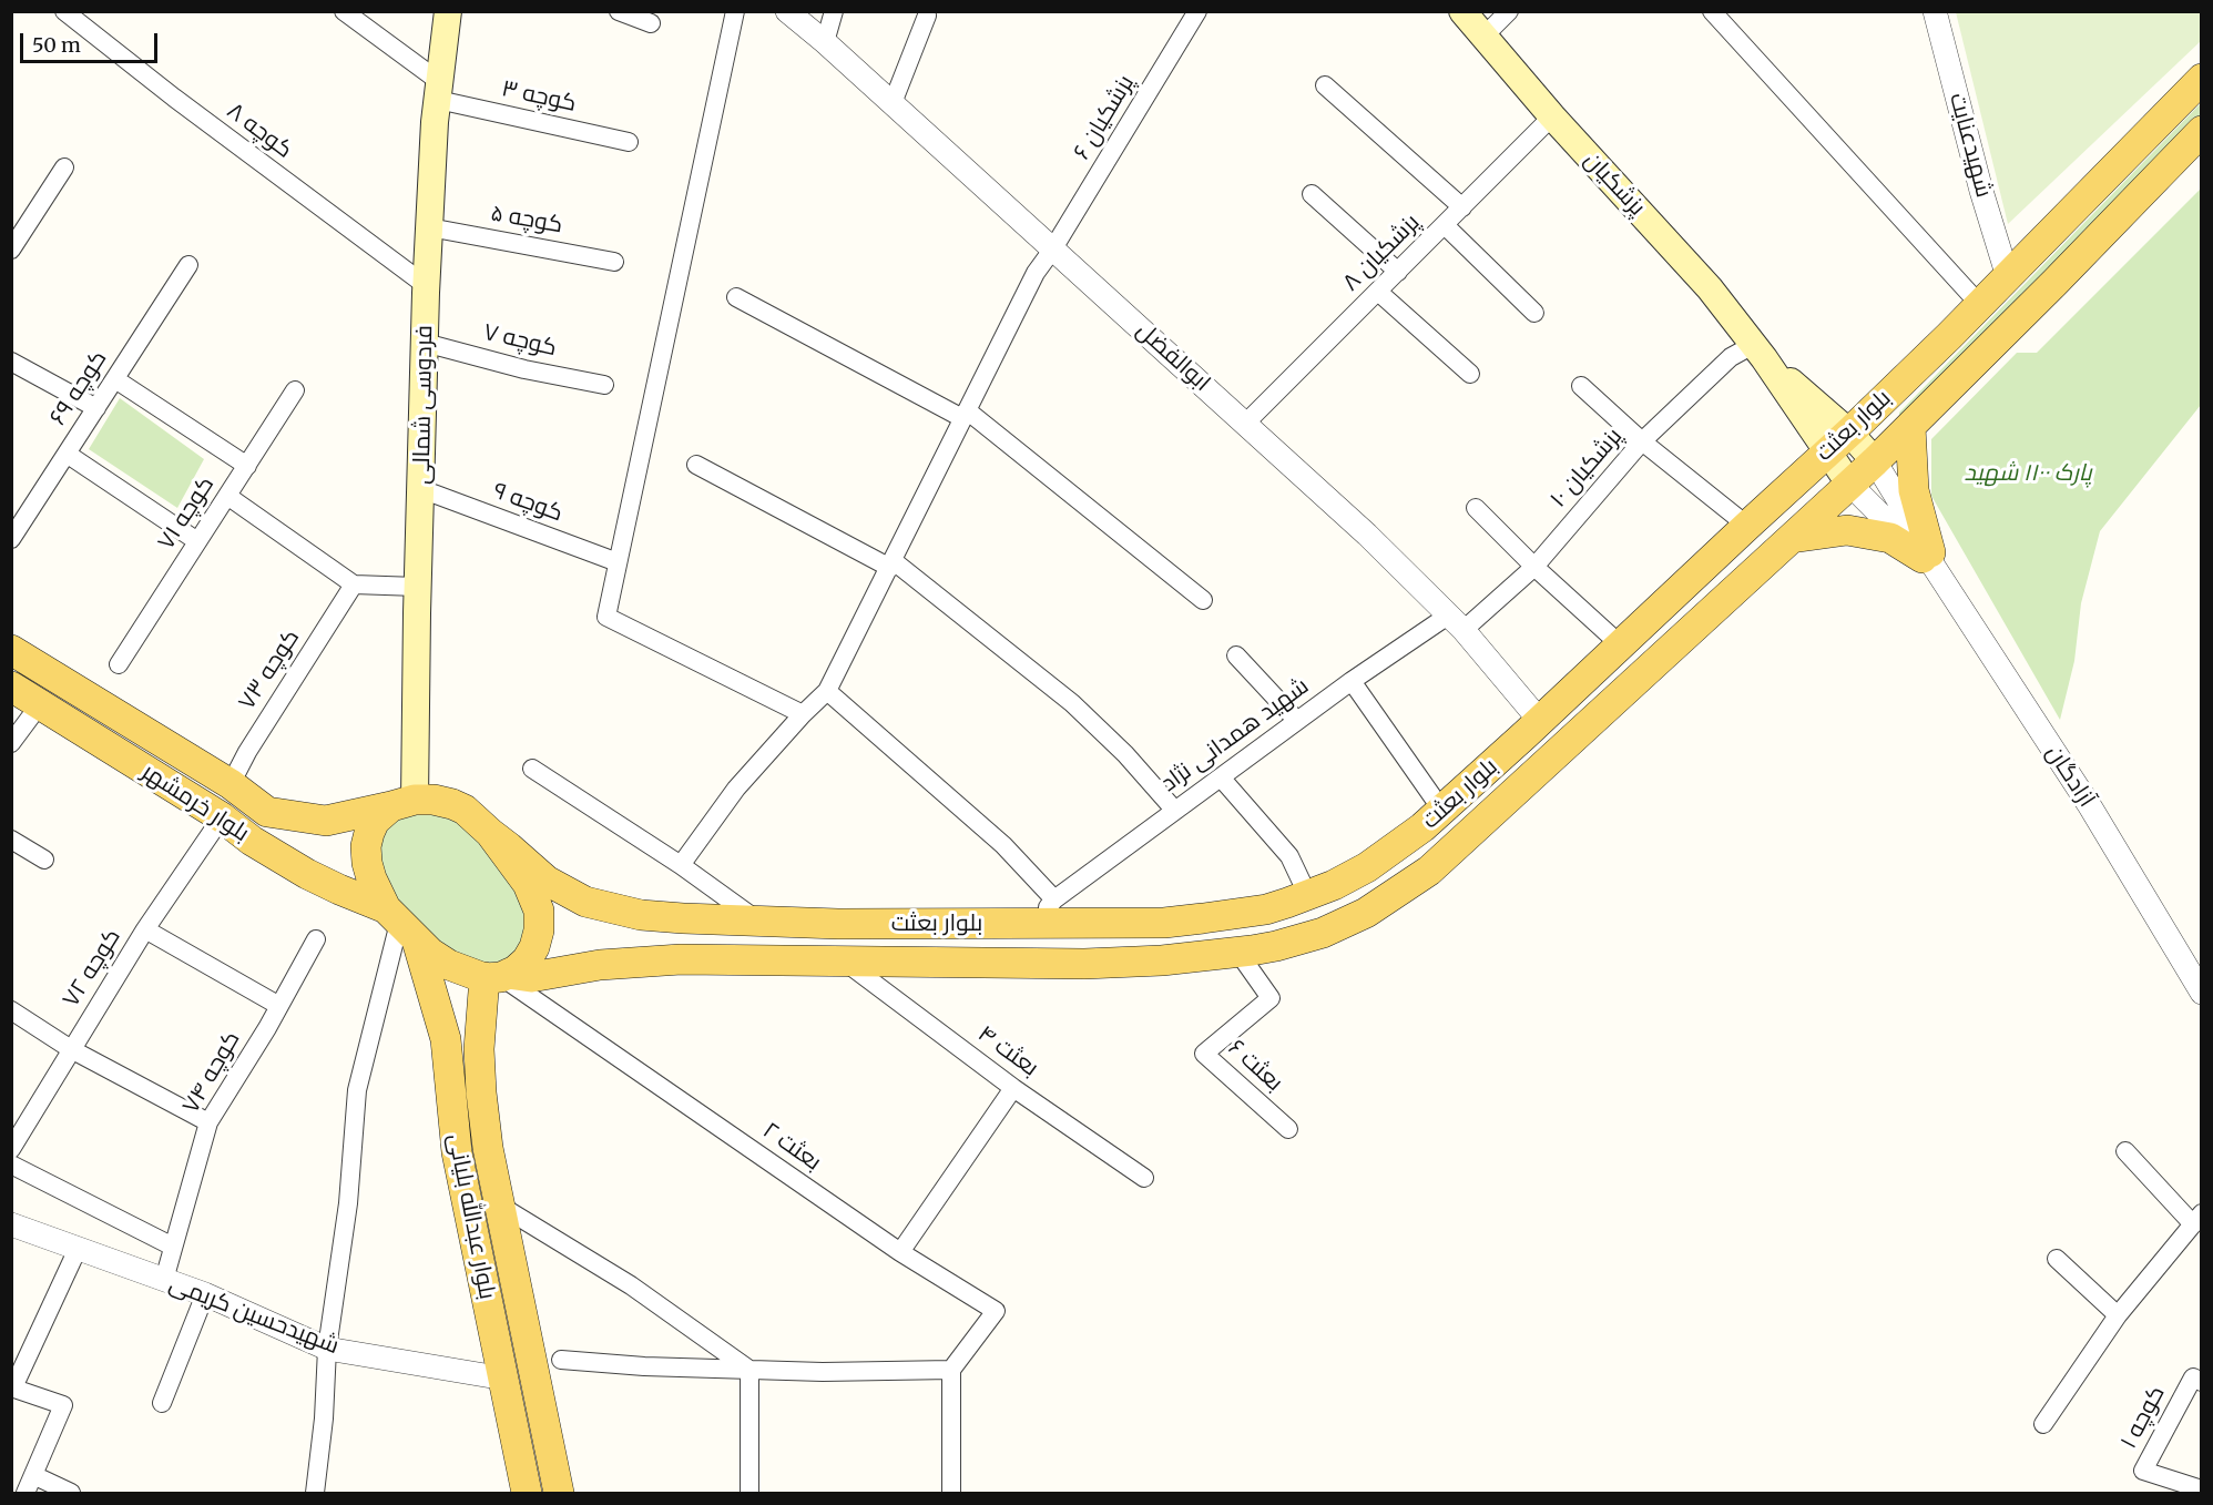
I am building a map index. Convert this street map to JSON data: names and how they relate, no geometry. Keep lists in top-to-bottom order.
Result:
{
  "streets": {
    "main road": [
      "پزشکیان",
      "فردوسی شمالی",
      "بلوار بعثت",
      "بلوار خرمشهر",
      "بلوار عبدالله بلیانی"
    ],
    "street": [
      "کوچه ۳",
      "پزشکیان ۶",
      "کوچه ۸",
      "شهیدعنایت",
      "کوچه ۵",
      "پزشکیان ۸",
      "کوچه ۷",
      "ابوالفضل",
      "کوچه ۶۹",
      "پزشکیان ۱۰",
      "کوچه ۹",
      "کوچه ۷۱",
      "کوچه ۷۳",
      "شهید همدانی نژاد",
      "آزادگان",
      "کوچه ۷۲",
      "بعثت ۴",
      "بعثت ۶",
      "کوچه ۷۴",
      "بعثت ۲",
      "شهیدحسین کریمی",
      "کوچه ۱"
    ]
  },
  "crossings": [
    ["کوچه ۳", "فردوسی شمالی"],
    ["پزشکیان ۶", "ابوالفضل"],
    ["کوچه ۸", "فردوسی شمالی"],
    ["شهیدعنایت", "بلوار بعثت"],
    ["پزشکیان", "پزشکیان ۸"],
    ["پزشکیان", "بلوار بعثت"],
    ["پزشکیان", "پزشکیان ۱۰"],
    ["کوچه ۵", "فردوسی شمالی"],
    ["پزشکیان ۸", "ابوالفضل"],
    ["کوچه ۷", "فردوسی شمالی"],
    ["ابوالفضل", "بلوار بعثت"],
    ["ابوالفضل", "پزشکیان ۱۰"],
    ["ابوالفضل", "شهید همدانی نژاد"],
    ["فردوسی شمالی", "بلوار بعثت"],
    ["فردوسی شمالی", "کوچه ۹"],
    ["فردوسی شمالی", "بلوار خرمشهر"],
    ["فردوسی شمالی", "بعثت ۲"],
    ["فردوسی شمالی", "بلوار عبدالله بلیانی"],
    ["بلوار بعثت", "شهید همدانی نژاد"],
    ["بلوار بعثت", "بلوار خرمشهر"],
    ["بلوار بعثت", "بعثت ۴"],
    ["بلوار بعثت", "بعثت ۶"],
    ["بلوار بعثت", "بعثت ۲"],
    ["بلوار بعثت", "بلوار عبدالله بلیانی"],
    ["پزشکیان ۱۰", "شهید همدانی نژاد"],
    ["کوچه ۷۳", "بلوار خرمشهر"],
    ["بلوار خرمشهر", "کوچه ۷۲"],
    ["بلوار خرمشهر", "بعثت ۲"],
    ["بلوار خرمشهر", "بلوار عبدالله بلیانی"],
    ["کوچه ۷۴", "شهیدحسین کریمی"],
    ["بعثت ۲", "بلوار عبدالله بلیانی"],
    ["بلوار عبدالله بلیانی", "شهیدحسین کریمی"]
  ],
  "parks": ["پارک ۱۱۰۰ شهید"],
  "scale_bar": "50 m"
}
